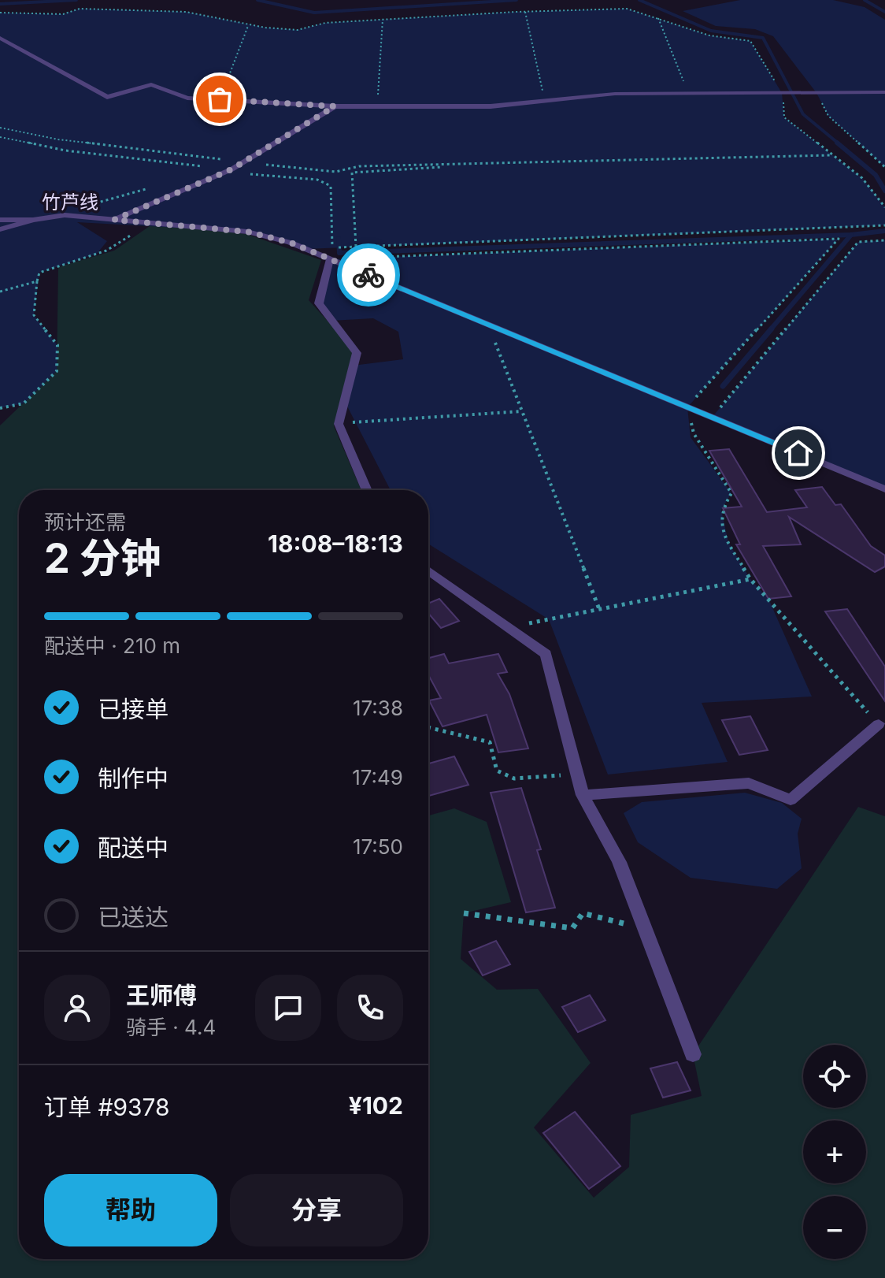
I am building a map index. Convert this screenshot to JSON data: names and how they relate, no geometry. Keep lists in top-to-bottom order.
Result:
{
  "streets": {
    "street": ["竹芦线"]
  },
  "page": {
    "heading": ["2 分钟", "预计还需", "18:08–18:13"],
    "panel": [
      "王师傅",
      "骑手 · 4.4",
      "订单 #9378",
      "¥102"
    ],
    "bar": "配送中 · 210 m",
    "list": [
      ["已接单", "17:38"],
      ["制作中", "17:49"],
      ["配送中", "17:50"],
      "已送达"
    ],
    "map_buttons": ["+", "−"],
    "buttons": ["帮助", "分享"]
  }
}
